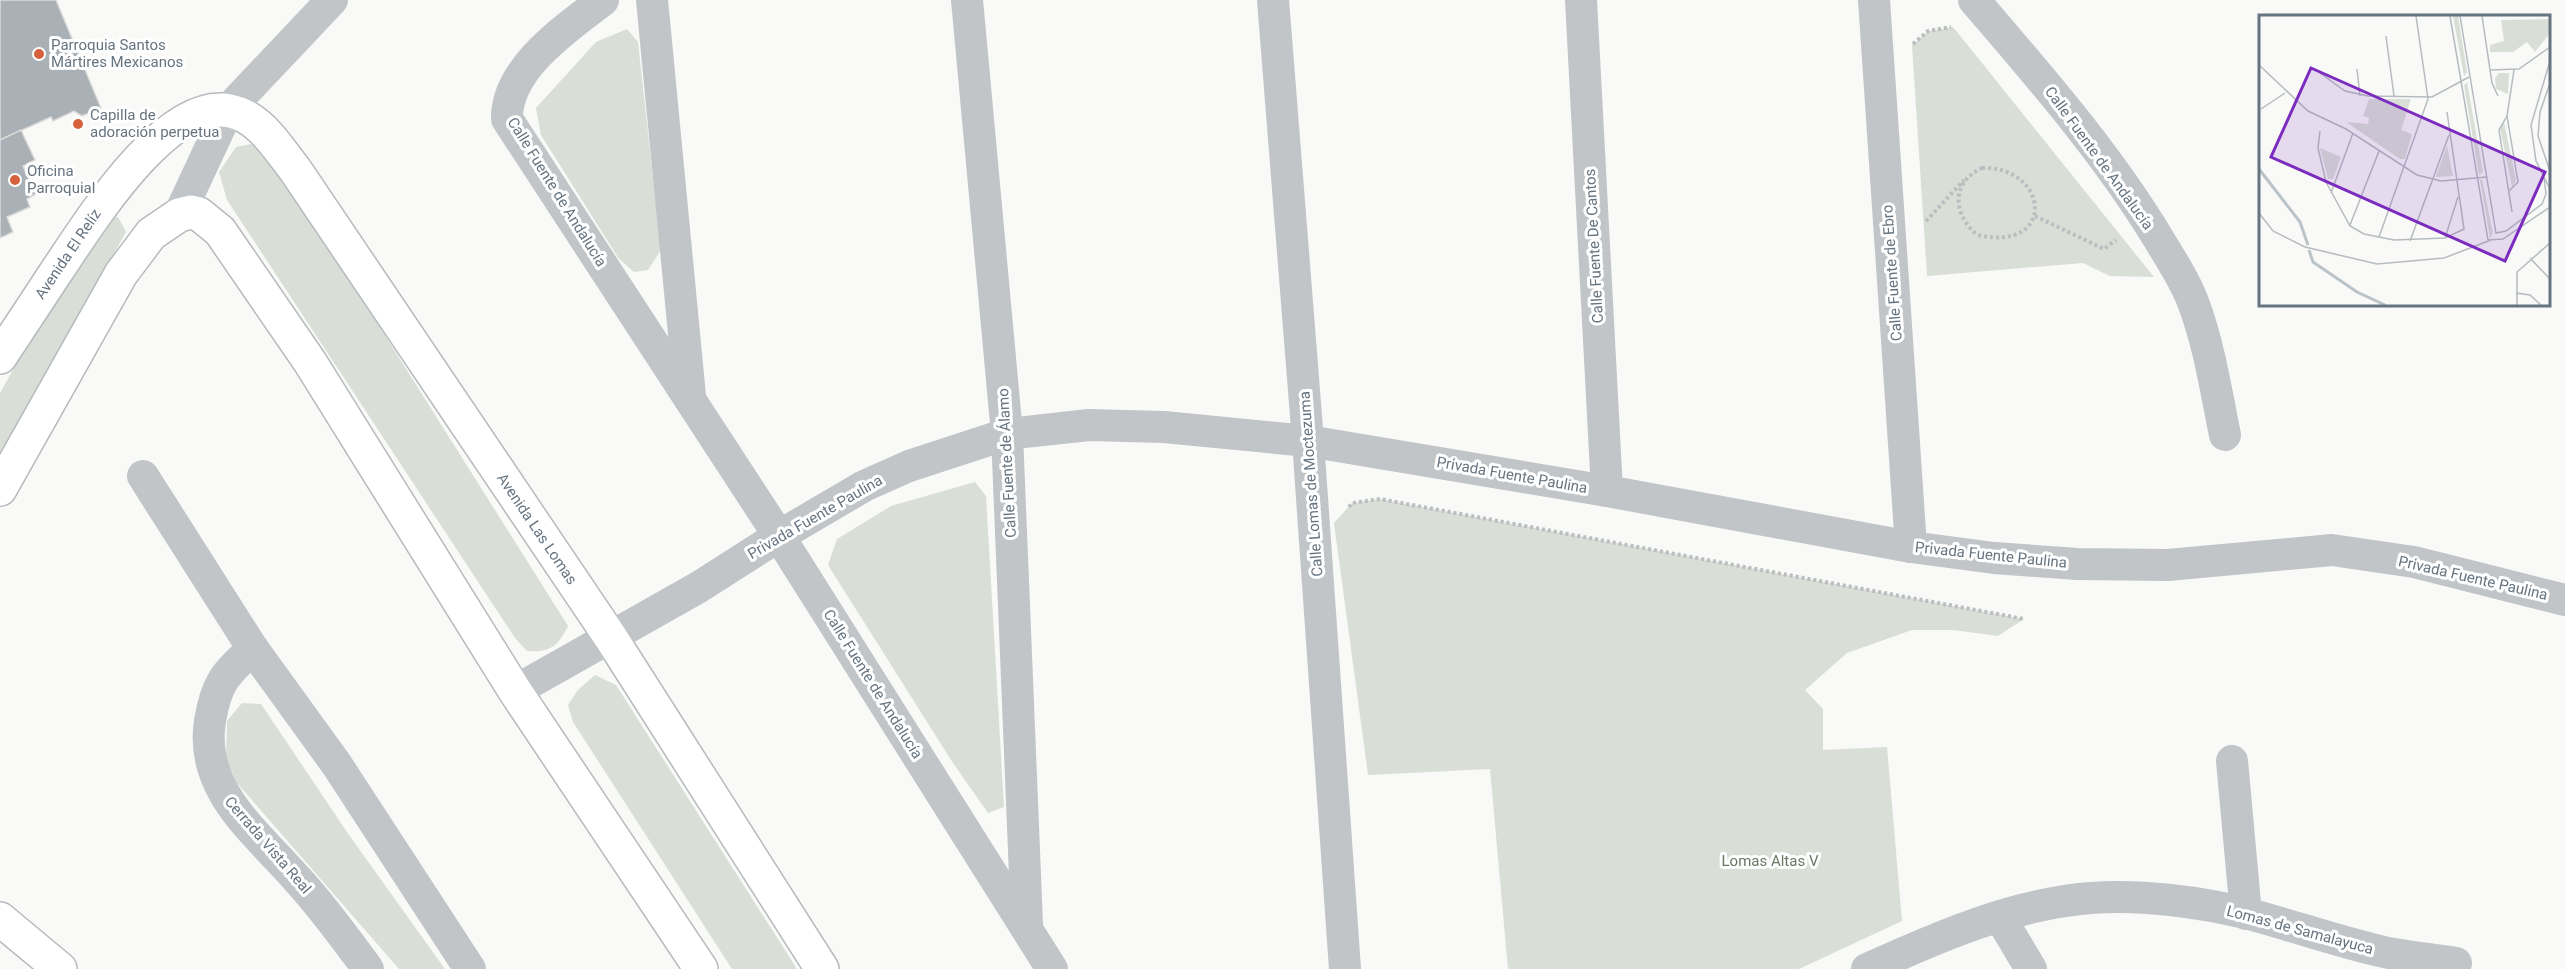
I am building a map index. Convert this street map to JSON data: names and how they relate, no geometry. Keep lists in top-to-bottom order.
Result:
{
  "streets": {
    "main road": ["Avenida El Relíz", "Avenida Las Lomas"],
    "street": [
      "Calle Fuente de Andalucía",
      "Calle Fuente De Cantos",
      "Calle Fuente de Ebro",
      "Calle Fuente de Álamo",
      "Privada Fuente Paulina",
      "Calle Lomas de Moctezuma",
      "Cerrada Vista Real",
      "Lomas de Samalayuca"
    ]
  },
  "crossings": [
    ["Calle Fuente de Andalucía", "Calle Fuente de Álamo"],
    ["Calle Fuente de Andalucía", "Privada Fuente Paulina"],
    ["Calle Fuente De Cantos", "Privada Fuente Paulina"],
    ["Avenida El Relíz", "Avenida Las Lomas"],
    ["Calle Fuente de Ebro", "Privada Fuente Paulina"],
    ["Calle Fuente de Álamo", "Privada Fuente Paulina"],
    ["Privada Fuente Paulina", "Calle Lomas de Moctezuma"],
    ["Privada Fuente Paulina", "Avenida Las Lomas"]
  ],
  "parks": ["Lomas Altas V"],
  "places": ["Parroquia Santos Mártires Mexicanos", "Capilla de adoración perpetua", "Oficina Parroquial"]
}
